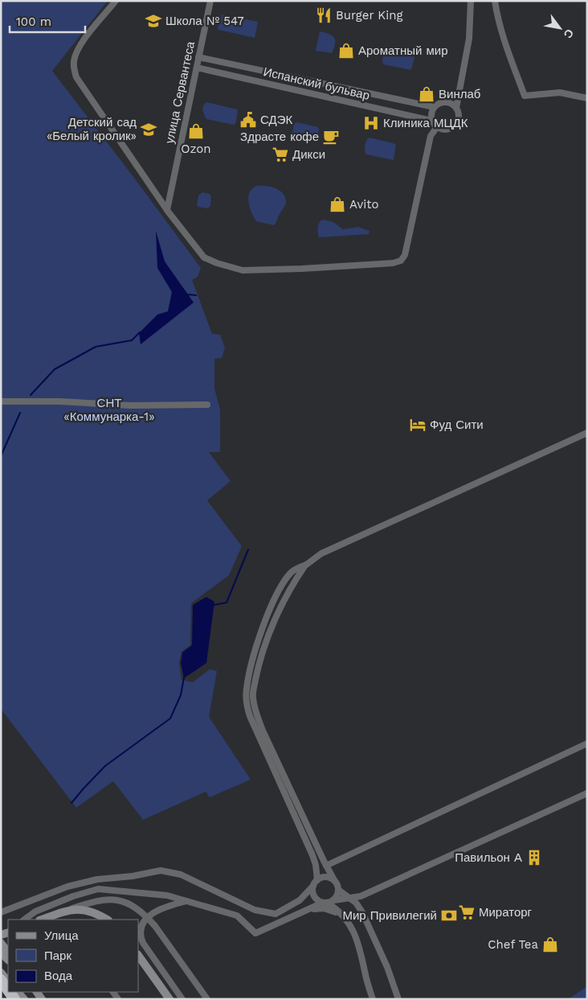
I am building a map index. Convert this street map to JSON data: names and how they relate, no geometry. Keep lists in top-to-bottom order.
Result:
{
  "streets": {
    "street": ["Испанский бульвар", "улица Сервантеса"]
  },
  "crossings": [
    ["Испанский бульвар", "улица Сервантеса"]
  ],
  "parks": ["СНТ «Коммунарка-1»"],
  "places": {
    "restaurant": ["Burger King"],
    "school or university": ["Школа № 547", "Детский сад «Белый кролик»"],
    "shop": [
      "Ароматный мир",
      "Винлаб",
      "Ozon",
      "Avito",
      "Chef Tea"
    ],
    "public building": ["СДЭК"],
    "hospital": ["Клиника МЦДК"],
    "cafe": ["Здрасте кофе"],
    "supermarket": ["Дикси", "Мираторг"],
    "hotel": ["Фуд Сити"],
    "building": ["Павильон А"],
    "bank": ["Мир Привилегий"]
  },
  "legend": ["Улица", "Парк", "Вода"],
  "scale_bar": "100 m",
  "north": "bottom right"
}
